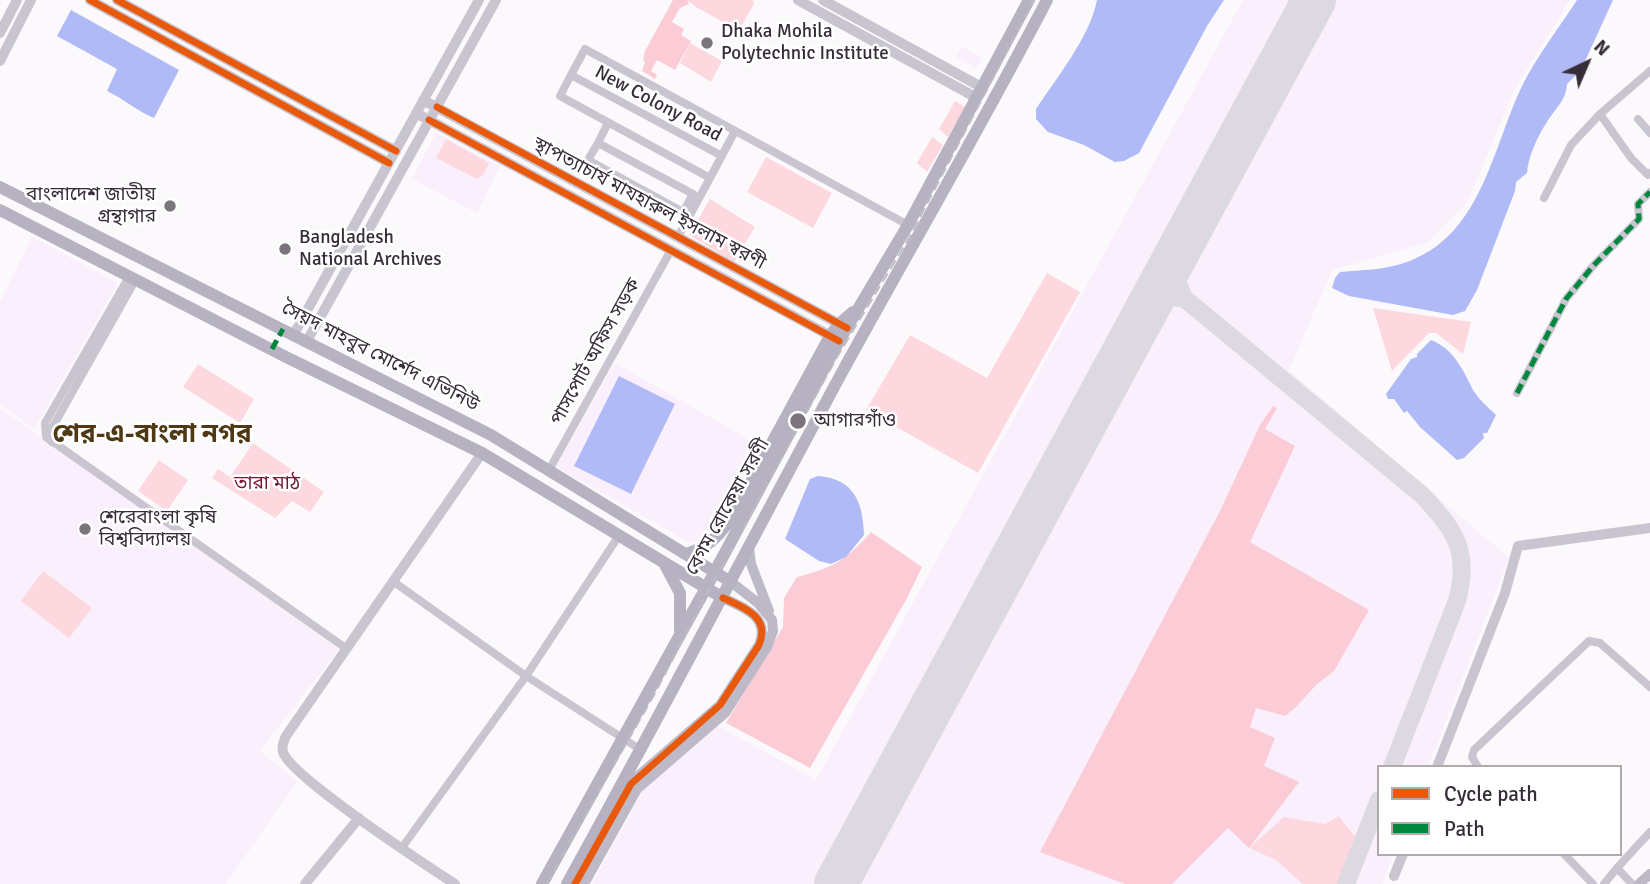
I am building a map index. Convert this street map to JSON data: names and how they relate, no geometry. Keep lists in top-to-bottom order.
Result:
{
  "streets": {
    "main road": ["সৈয়দ মাহবুব মোর্শেদ এভিনিউ", "বেগম রোকেয়া সরণী"],
    "street": ["New Colony Road", "স্থাপত্যাচার্য মাযহারুল ইসলাম স্বরণী", "পাসপোর্ট অফিস সড়ক"]
  },
  "crossings": [
    ["New Colony Road", "স্থাপত্যাচার্য মাযহারুল ইসলাম স্বরণী"],
    ["New Colony Road", "বেগম রোকেয়া সরণী"],
    ["স্থাপত্যাচার্য মাযহারুল ইসলাম স্বরণী", "পাসপোর্ট অফিস সড়ক"],
    ["স্থাপত্যাচার্য মাযহারুল ইসলাম স্বরণী", "বেগম রোকেয়া সরণী"],
    ["পাসপোর্ট অফিস সড়ক", "সৈয়দ মাহবুব মোর্শেদ এভিনিউ"],
    ["সৈয়দ মাহবুব মোর্শেদ এভিনিউ", "বেগম রোকেয়া সরণী"]
  ],
  "districts": ["শের-এ-বাংলা নগর"],
  "parks": ["তারা মাঠ"],
  "places": [
    "Dhaka Mohila Polytechnic Institute",
    "বাংলাদেশ জাতীয় গ্রন্থাগার",
    "Bangladesh National Archives",
    "আগারগাঁও",
    "শেরেবাংলা কৃষি বিশ্ববিদ্যালয়"
  ],
  "legend": ["Cycle path", "Path"],
  "north": "top right"
}
